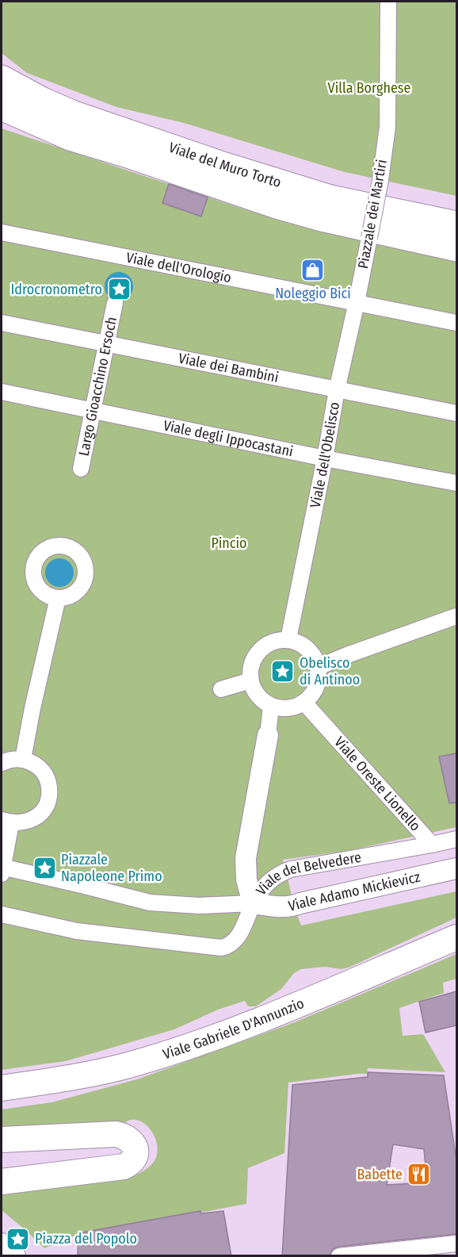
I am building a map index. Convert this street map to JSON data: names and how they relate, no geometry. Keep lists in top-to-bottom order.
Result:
{
  "streets": {
    "main road": ["Viale del Muro Torto"],
    "street": [
      "Piazzale dei Martiri",
      "Viale dell'Orologio",
      "Viale dei Bambini",
      "Largo Gioacchino Ersoch",
      "Viale degli Ippocastani",
      "Viale dell'Obelisco",
      "Viale Oreste Lionello",
      "Viale del Belvedere",
      "Viale Adamo Mickievicz",
      "Viale Gabriele D'Annunzio"
    ]
  },
  "crossings": [
    ["Piazzale dei Martiri", "Viale dell'Orologio"],
    ["Piazzale dei Martiri", "Viale dell'Obelisco"],
    ["Viale dell'Orologio", "Viale dell'Obelisco"],
    ["Viale dei Bambini", "Largo Gioacchino Ersoch"],
    ["Viale dei Bambini", "Viale dell'Obelisco"],
    ["Largo Gioacchino Ersoch", "Viale degli Ippocastani"],
    ["Viale degli Ippocastani", "Viale dell'Obelisco"],
    ["Viale dell'Obelisco", "Viale Oreste Lionello"],
    ["Viale Oreste Lionello", "Viale del Belvedere"],
    ["Viale del Belvedere", "Viale Adamo Mickievicz"]
  ],
  "parks": ["Villa Borghese", "Pincio"],
  "places": {
    "shop": ["Noleggio Bici"],
    "place": [
      "Idrocronometro",
      "Obelisco di Antinoo",
      "Piazzale Napoleone Primo",
      "Piazza del Popolo"
    ],
    "restaurant": ["Babette"]
  }
}
